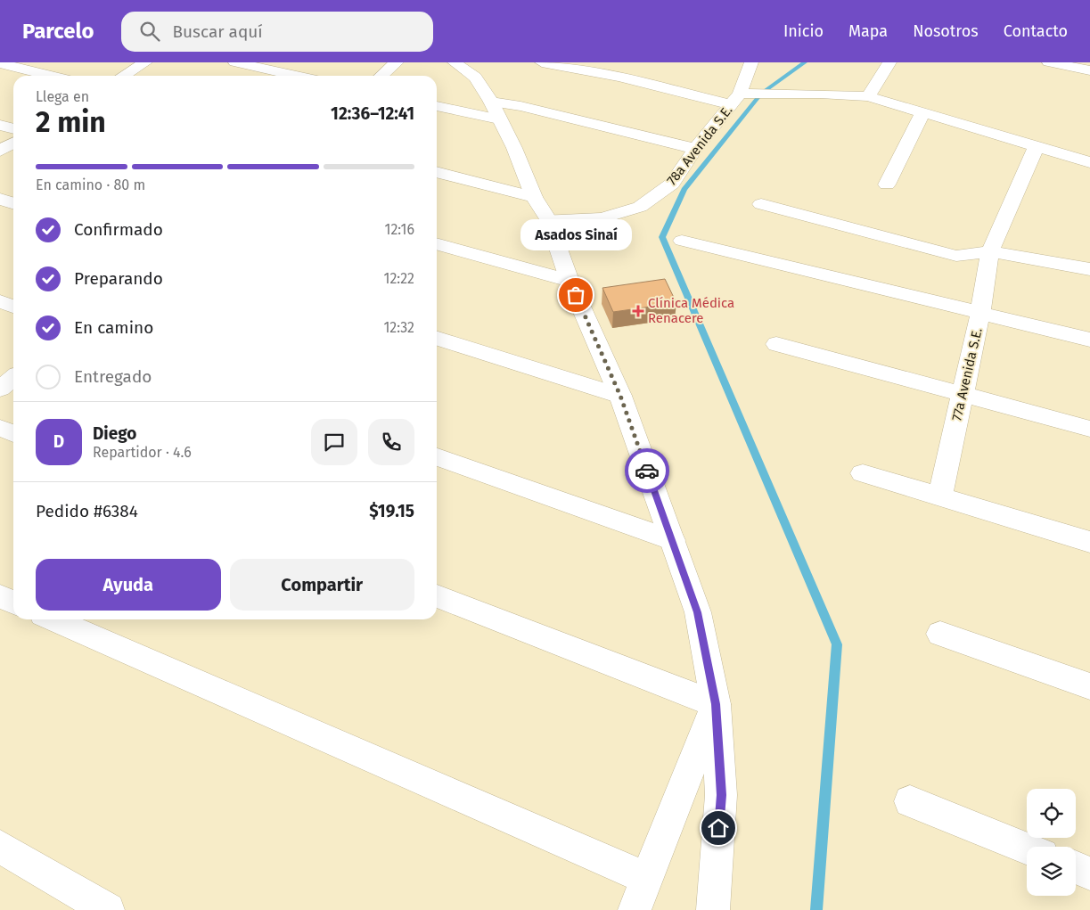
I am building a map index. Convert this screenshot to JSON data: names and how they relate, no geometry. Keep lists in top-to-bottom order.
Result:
{
  "streets": {
    "street": ["78a Avenida S.E.", "77a Avenida S.E."]
  },
  "places": {
    "other": ["Asados Sinaí"],
    "health": ["Clínica Médica Renacere"]
  },
  "page": {
    "header": "Parcelo",
    "search": "Buscar aquí",
    "nav": [
      "Inicio",
      "Mapa",
      "Nosotros",
      "Contacto"
    ],
    "heading": ["2 min", "Llega en", "12:36–12:41"],
    "panel": [
      "Diego",
      "Repartidor · 4.6",
      "Pedido #6384",
      "$19.15"
    ],
    "bar": "En camino · 80 m",
    "list": [
      ["Confirmado", "12:16"],
      ["Preparando", "12:22"],
      ["En camino", "12:32"],
      "Entregado"
    ],
    "bubble": "Asados Sinaí",
    "round": "D",
    "buttons": ["Ayuda", "Compartir"]
  }
}
